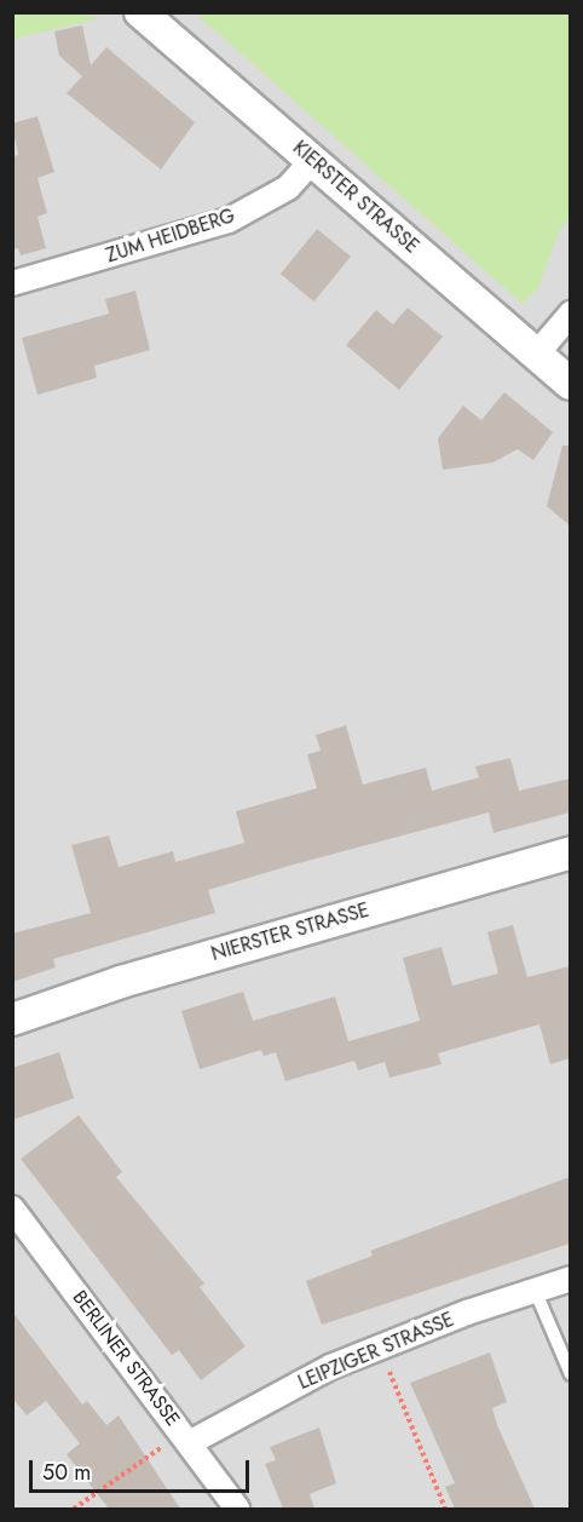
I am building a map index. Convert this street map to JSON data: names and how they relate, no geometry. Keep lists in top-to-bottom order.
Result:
{
  "streets": {
    "street": [
      "KIERSTER STRASSE",
      "ZUM HEIDBERG",
      "NIERSTER STRASSE",
      "LEIPZIGER STRASSE",
      "BERLINER STRASSE"
    ]
  },
  "crossings": [
    ["KIERSTER STRASSE", "ZUM HEIDBERG"],
    ["LEIPZIGER STRASSE", "BERLINER STRASSE"]
  ],
  "scale_bar": "50 m"
}
